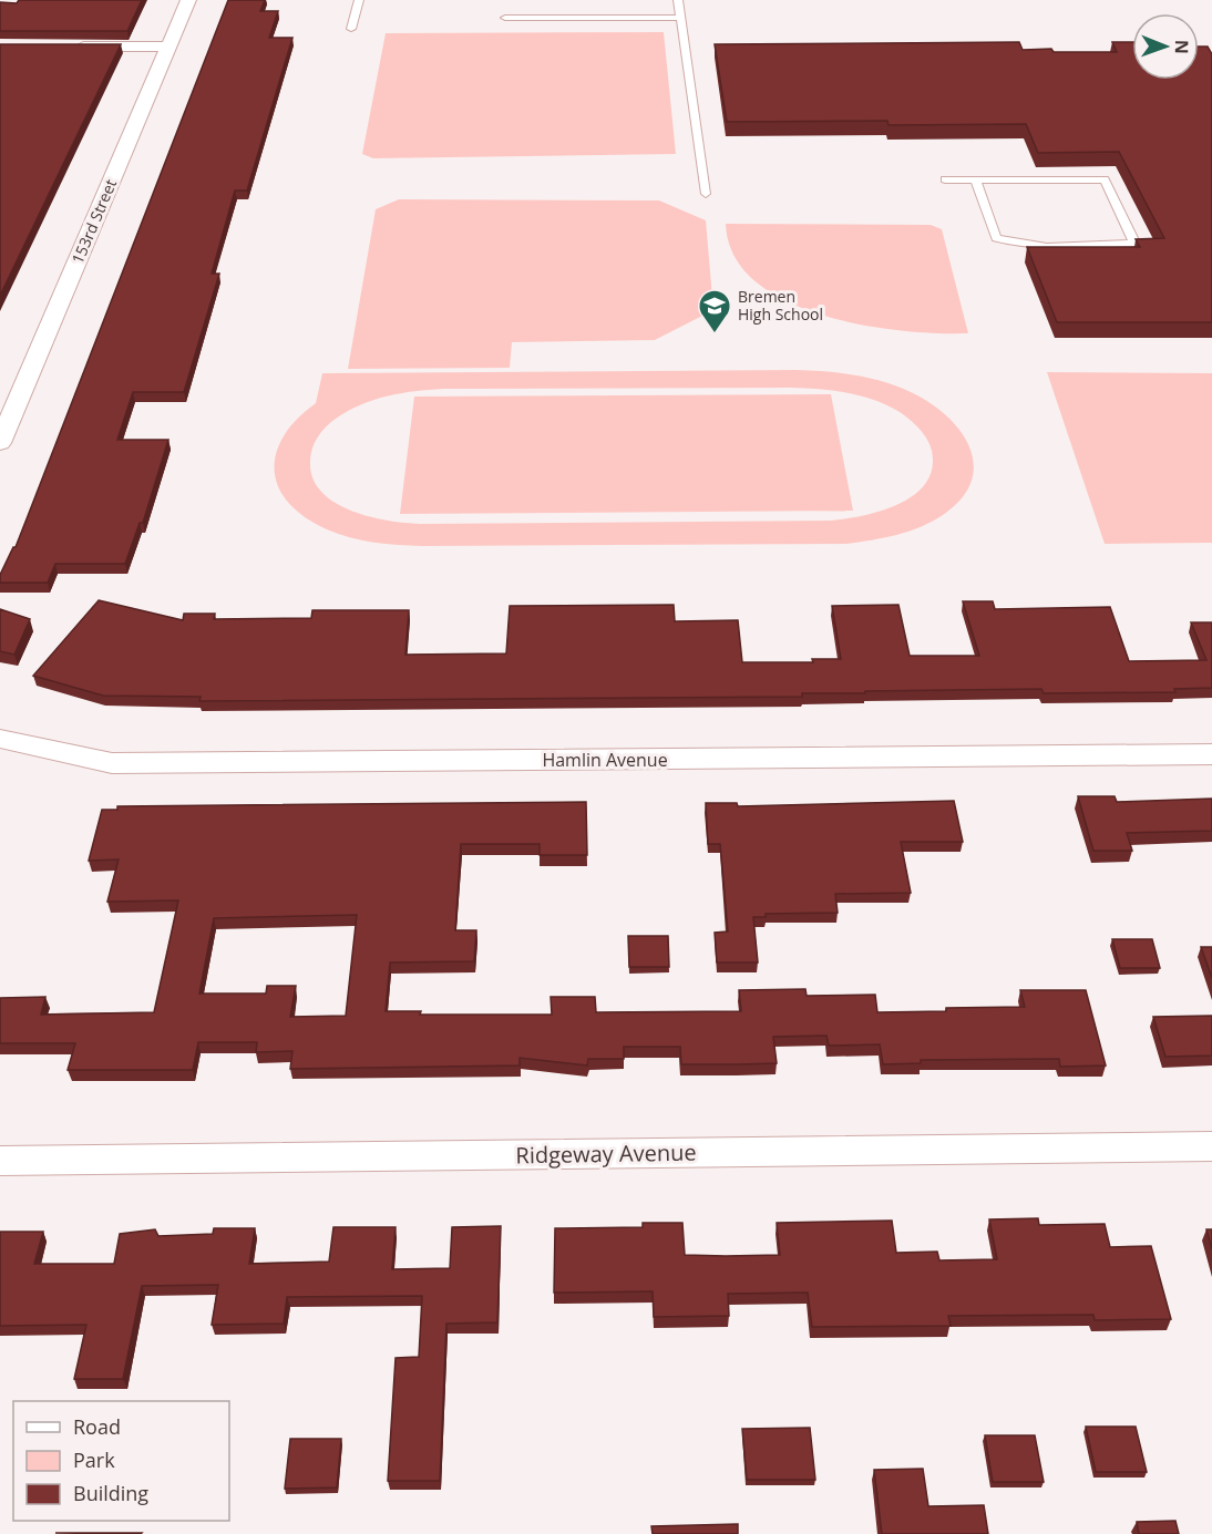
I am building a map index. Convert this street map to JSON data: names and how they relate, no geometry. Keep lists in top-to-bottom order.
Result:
{
  "streets": {
    "street": ["153rd Street", "Hamlin Avenue", "Ridgeway Avenue"]
  },
  "places": {
    "school or university": ["Bremen High School"]
  },
  "legend": ["Road", "Park", "Building"],
  "north": "right"
}
